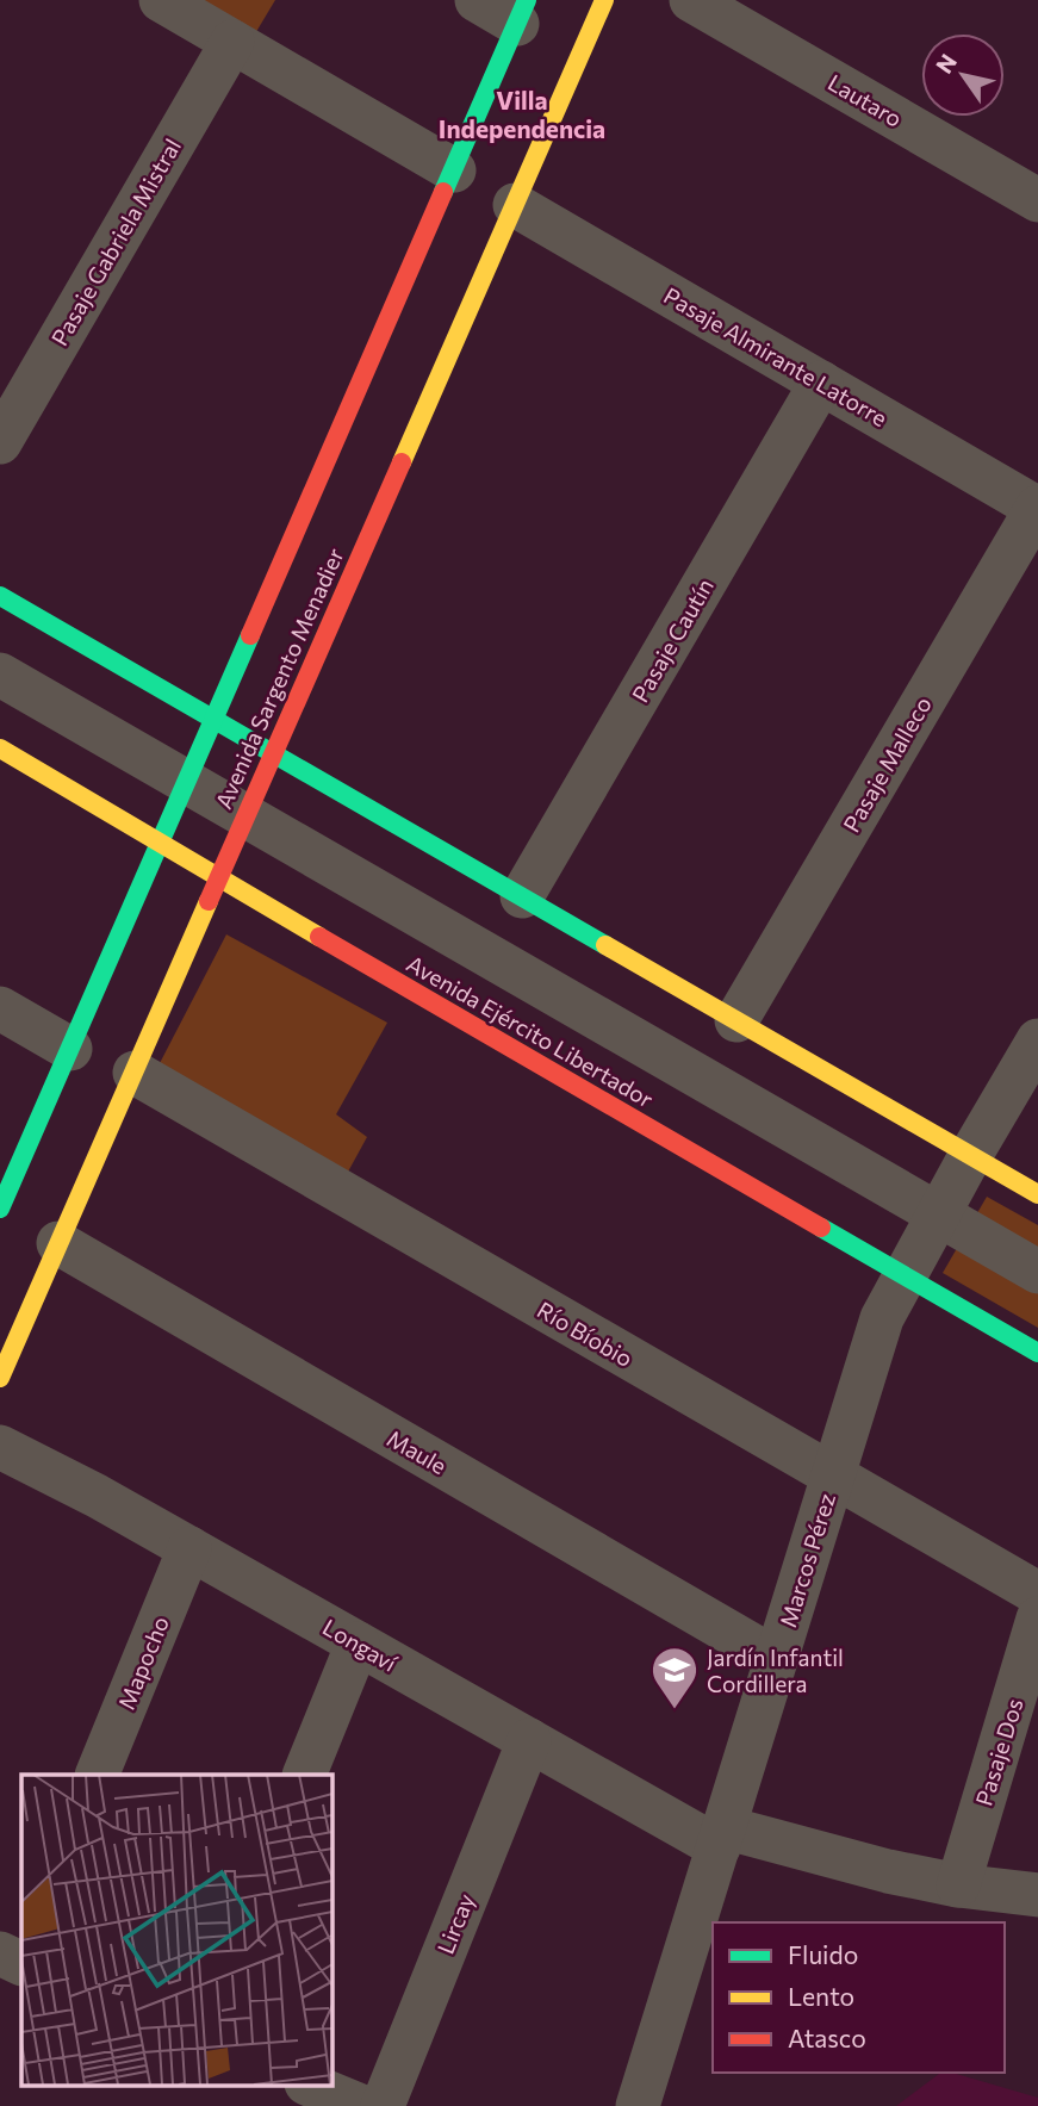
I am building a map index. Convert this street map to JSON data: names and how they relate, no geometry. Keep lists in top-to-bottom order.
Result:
{
  "streets": {
    "main road": ["Avenida Sargento Menadier", "Avenida Ejército Libertador"],
    "street": [
      "Lautaro",
      "Pasaje Gabriela Mistral",
      "Pasaje Almirante Latorre",
      "Pasaje Cautín",
      "Pasaje Malleco",
      "Río Bíobio",
      "Maule",
      "Marcos Pérez",
      "Longaví",
      "Mapocho",
      "Pasaje Dos",
      "Lircay"
    ]
  },
  "crossings": [
    ["Pasaje Almirante Latorre", "Pasaje Cautín"],
    ["Pasaje Almirante Latorre", "Avenida Sargento Menadier"],
    ["Pasaje Almirante Latorre", "Pasaje Malleco"],
    ["Avenida Sargento Menadier", "Avenida Ejército Libertador"],
    ["Avenida Sargento Menadier", "Río Bíobio"],
    ["Avenida Sargento Menadier", "Maule"],
    ["Avenida Ejército Libertador", "Marcos Pérez"],
    ["Río Bíobio", "Marcos Pérez"],
    ["Maule", "Marcos Pérez"],
    ["Marcos Pérez", "Longaví"],
    ["Longaví", "Mapocho"],
    ["Longaví", "Pasaje Dos"],
    ["Longaví", "Lircay"]
  ],
  "districts": ["Villa Independencia"],
  "places": {
    "school or university": ["Jardín Infantil Cordillera"]
  },
  "legend": ["Fluido", "Lento", "Atasco"],
  "north": "top left"
}
